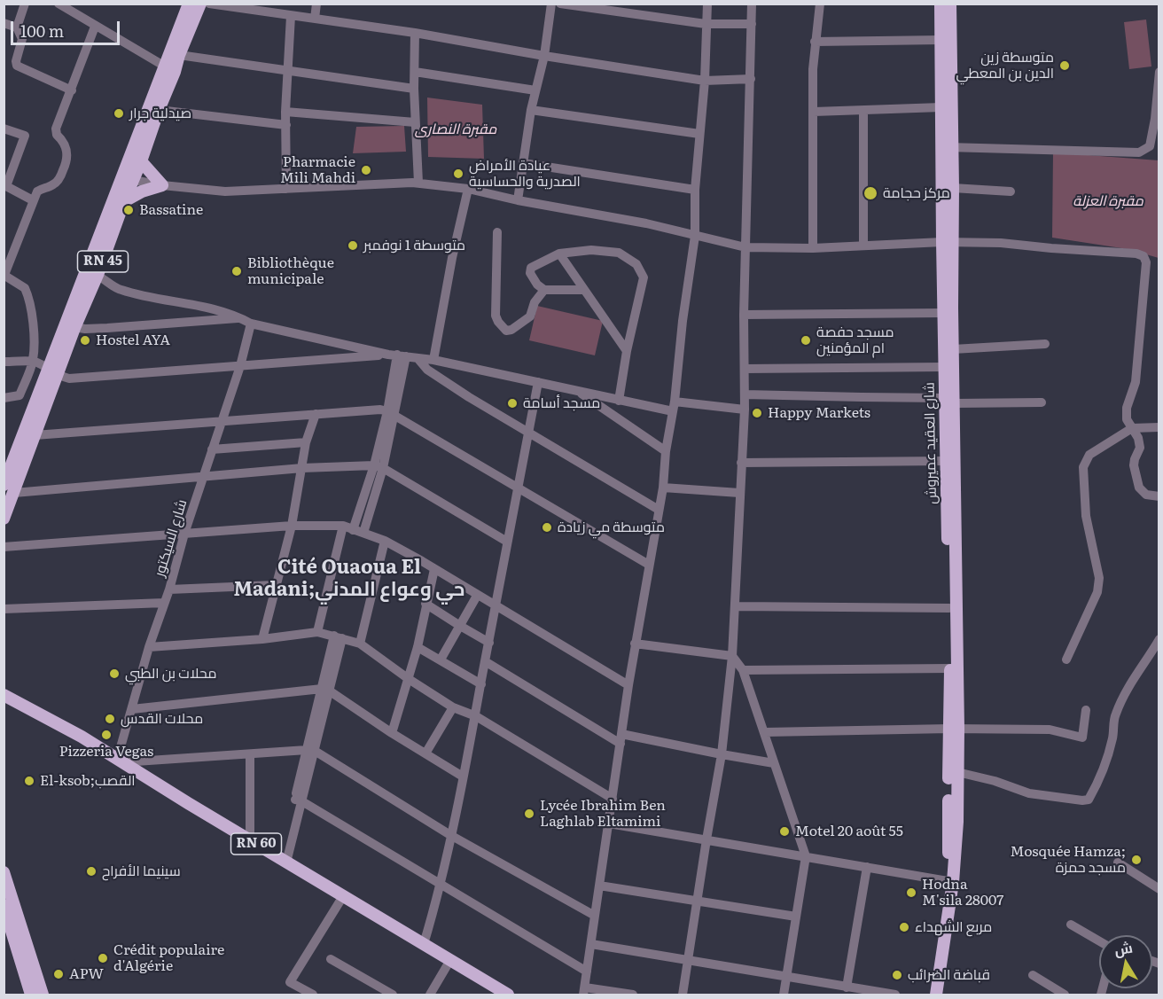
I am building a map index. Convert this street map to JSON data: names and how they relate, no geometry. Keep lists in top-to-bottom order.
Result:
{
  "streets": {
    "main road": ["RN 45", "شارع العقيد عميروش", "RN 60"],
    "street": ["شارع السيكتور"]
  },
  "crossings": [
    ["شارع السيكتور", "RN 60"]
  ],
  "districts": ["Cité Ouaoua El Madani;حي وعواع المدني"],
  "parks": ["مقبرة النصارى", "مقبرة العزلة"],
  "places": [
    "متوسطة زين الدين بن المعطي",
    "صيدلية جرار",
    "Pharmacie Mili Mahdi",
    "عيادة الأمراض الصدرية والحساسية",
    "مركز حجامة",
    "Bassatine",
    "متوسطة 1 نوفمبر",
    "Bibliothèque municipale",
    "Hostel AYA",
    "مسجد حفصة ام المؤمنين",
    "مسجد أسامة",
    "Happy Markets",
    "متوسطة مي زيادة",
    "محلات بن الطبي",
    "محلات القدس",
    "Pizzeria Vegas",
    "El-ksob;القصب",
    "Lycée Ibrahim Ben Laghlab Eltamimi",
    "Motel 20 août 55",
    "Mosquée Hamza; مسجد حمزة",
    "سينيما الأفراح",
    "Hodna M'sila 28007",
    "مربع الشهداء",
    "Crédit populaire d'Algérie",
    "APW",
    "قباضة الضرائب"
  ],
  "scale_bar": "100 m",
  "north": "top"
}
